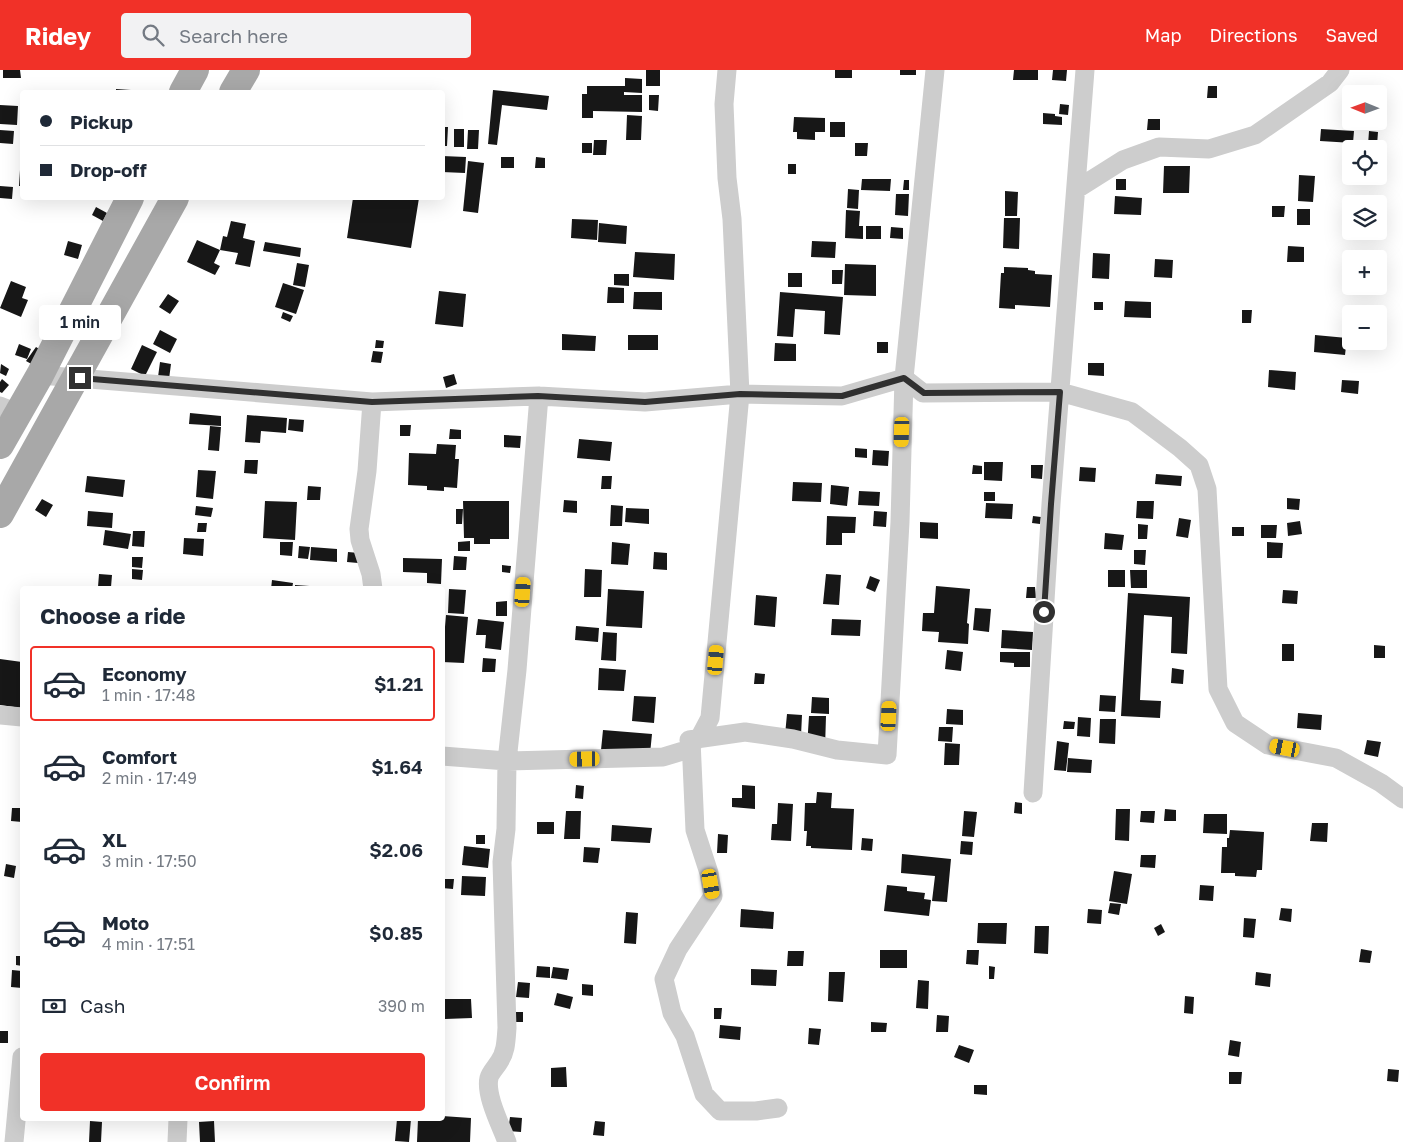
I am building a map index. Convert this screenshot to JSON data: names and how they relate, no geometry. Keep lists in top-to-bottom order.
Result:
{
  "north": "left",
  "page": {
    "header": "Ridey",
    "search": "Search here",
    "nav": ["Map", "Directions", "Saved"],
    "map_buttons": ["+", "−"],
    "banner": ["Pickup", "Drop-off"],
    "bubble": "1 min",
    "heading": "Choose a ride",
    "list": [
      {
        "name": "Economy",
        "note": "1 min · 17:48",
        "value": "$1.21"
      },
      {
        "name": "Comfort",
        "note": "2 min · 17:49",
        "value": "$1.64"
      },
      {
        "name": "XL",
        "note": "3 min · 17:50",
        "value": "$2.06"
      },
      {
        "name": "Moto",
        "note": "4 min · 17:51",
        "value": "$0.85"
      }
    ],
    "pay": ["Cash", "390 m"],
    "buttons": "Confirm"
  }
}
